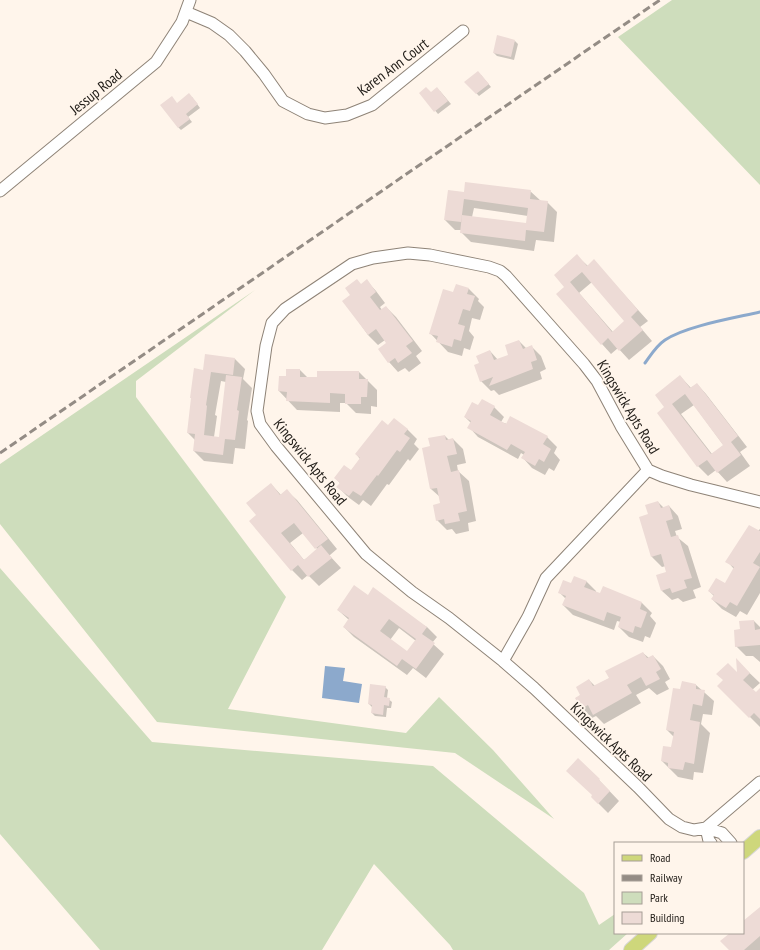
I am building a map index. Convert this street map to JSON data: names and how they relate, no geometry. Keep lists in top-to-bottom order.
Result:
{
  "streets": {
    "street": ["Karen Ann Court", "Jessup Road", "Kingswick Apts Road"]
  },
  "crossings": [
    ["Karen Ann Court", "Jessup Road"]
  ],
  "legend": [
    "Road",
    "Railway",
    "Park",
    "Building"
  ]
}
